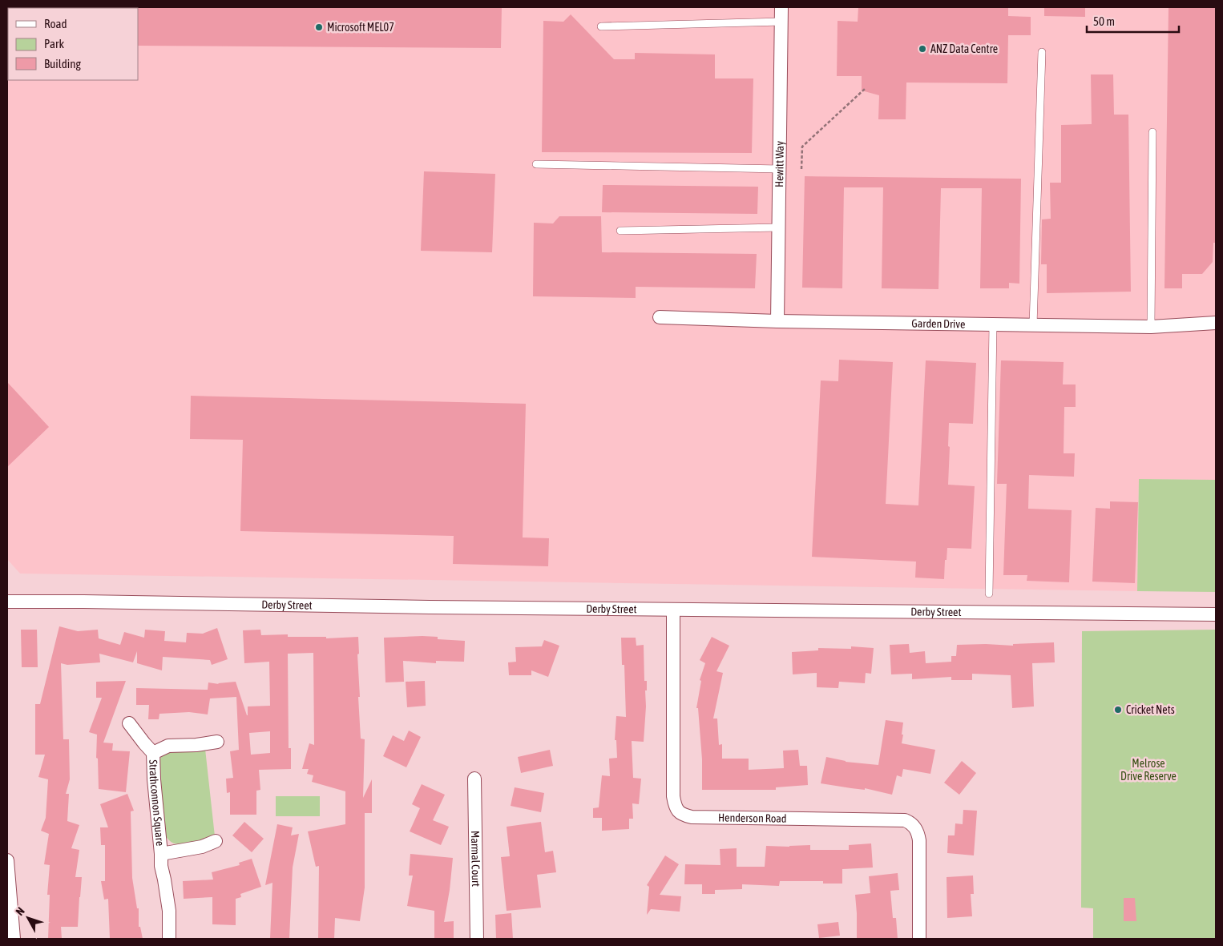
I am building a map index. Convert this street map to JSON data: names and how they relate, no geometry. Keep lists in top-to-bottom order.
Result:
{
  "streets": {
    "street": [
      "Hewitt Way",
      "Garden Drive",
      "Derby Street",
      "Strathconnon Square",
      "Henderson Road",
      "Marmal Court"
    ]
  },
  "crossings": [
    ["Hewitt Way", "Garden Drive"],
    ["Derby Street", "Henderson Road"]
  ],
  "parks": ["Melrose Drive Reserve"],
  "places": ["Microsoft MEL07", "ANZ Data Centre", "Cricket Nets"],
  "legend": ["Road", "Park", "Building"],
  "scale_bar": "50 m",
  "north": "top left"
}
